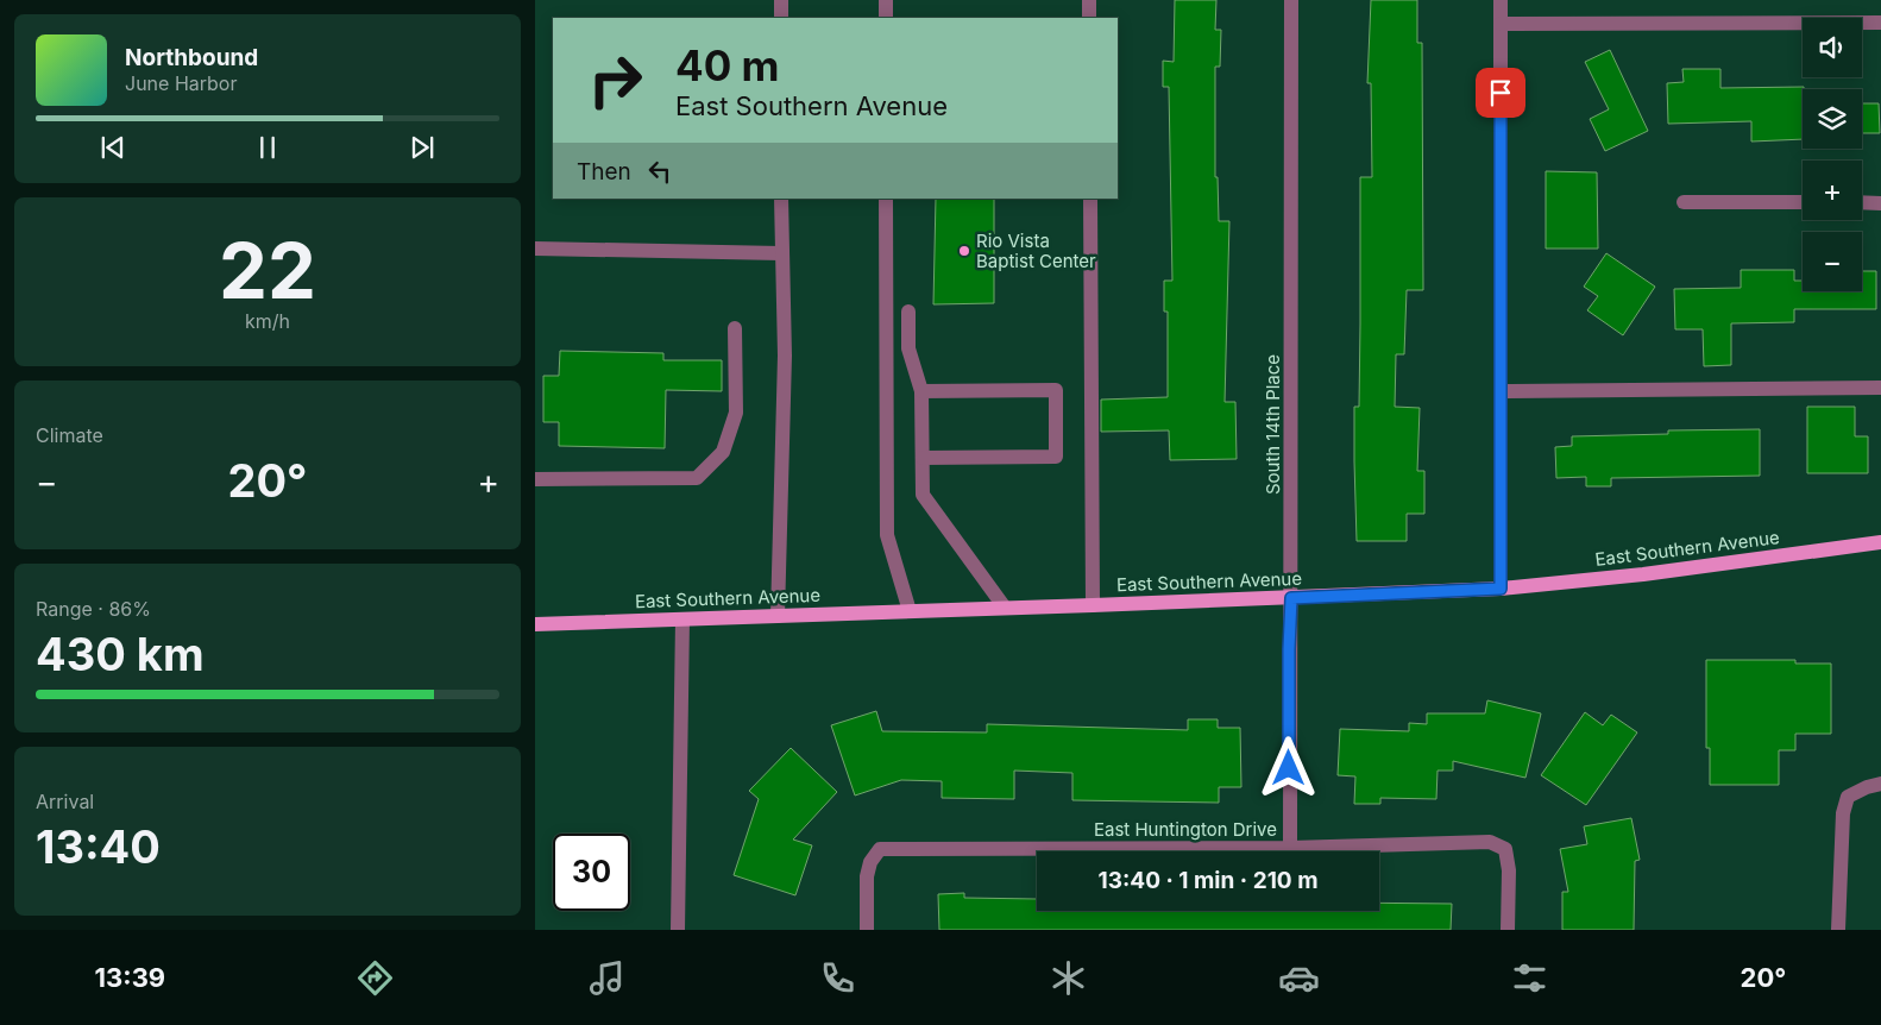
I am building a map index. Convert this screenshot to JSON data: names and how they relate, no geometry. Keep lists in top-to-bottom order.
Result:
{
  "streets": {
    "main road": ["East Southern Avenue"],
    "street": ["South 14th Place", "East Huntington Drive"]
  },
  "crossings": [
    ["South 14th Place", "East Southern Avenue"],
    ["South 14th Place", "East Huntington Drive"]
  ],
  "places": ["Rio Vista Baptist Center"],
  "page": {
    "map_buttons": ["+", "−"],
    "turn": ["40 m", "East Southern Avenue"],
    "song": ["Northbound", "June Harbor"],
    "then": "Then",
    "tile": [
      ["22", "km/h"],
      "Climate",
      ["Range · 86%", "430 km"],
      ["Arrival", "13:40"]
    ],
    "heat": ["−", "20°", "+"],
    "limit": "30",
    "trip": "13:40 · 1 min · 210 m",
    "tabs": ["13:39", "20°"]
  }
}
